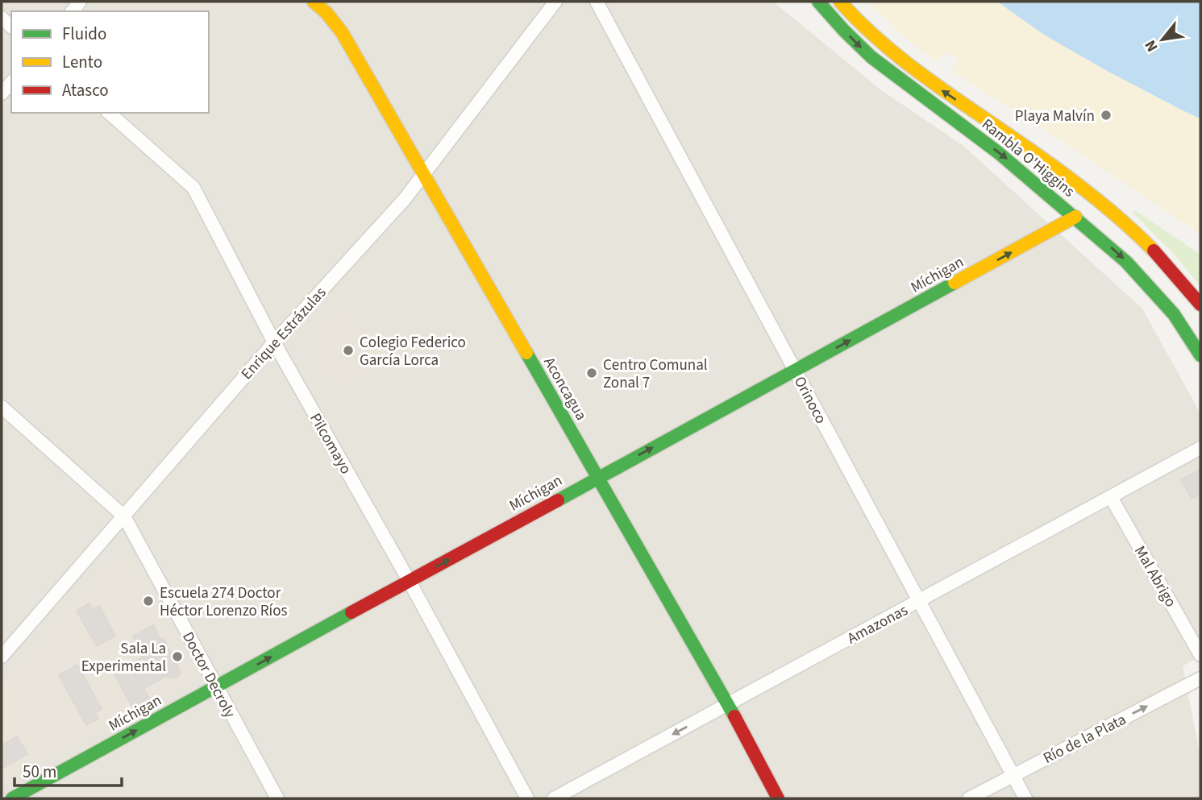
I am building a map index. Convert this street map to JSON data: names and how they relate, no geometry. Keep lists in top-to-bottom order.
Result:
{
  "streets": {
    "street": [
      "Rambla O'Higgins",
      "Míchigan",
      "Enrique Estrázulas",
      "Aconcagua",
      "Orinoco",
      "Pilcomayo",
      "Mal Abrigo",
      "Amazonas",
      "Doctor Decroly",
      "Río de la Plata"
    ]
  },
  "crossings": [
    ["Rambla O'Higgins", "Míchigan"],
    ["Míchigan", "Aconcagua"],
    ["Míchigan", "Orinoco"],
    ["Míchigan", "Pilcomayo"],
    ["Míchigan", "Doctor Decroly"],
    ["Enrique Estrázulas", "Aconcagua"],
    ["Enrique Estrázulas", "Pilcomayo"],
    ["Enrique Estrázulas", "Doctor Decroly"],
    ["Aconcagua", "Amazonas"],
    ["Orinoco", "Amazonas"],
    ["Orinoco", "Río de la Plata"],
    ["Mal Abrigo", "Amazonas"]
  ],
  "one_way": ["Míchigan", "Río de la Plata"],
  "places": [
    "Playa Malvín",
    "Colegio Federico García Lorca",
    "Centro Comunal Zonal 7",
    "Escuela 274 Doctor Héctor Lorenzo Ríos",
    "Sala La Experimental"
  ],
  "legend": ["Fluido", "Lento", "Atasco"],
  "scale_bar": "50 m",
  "north": "bottom left"
}
